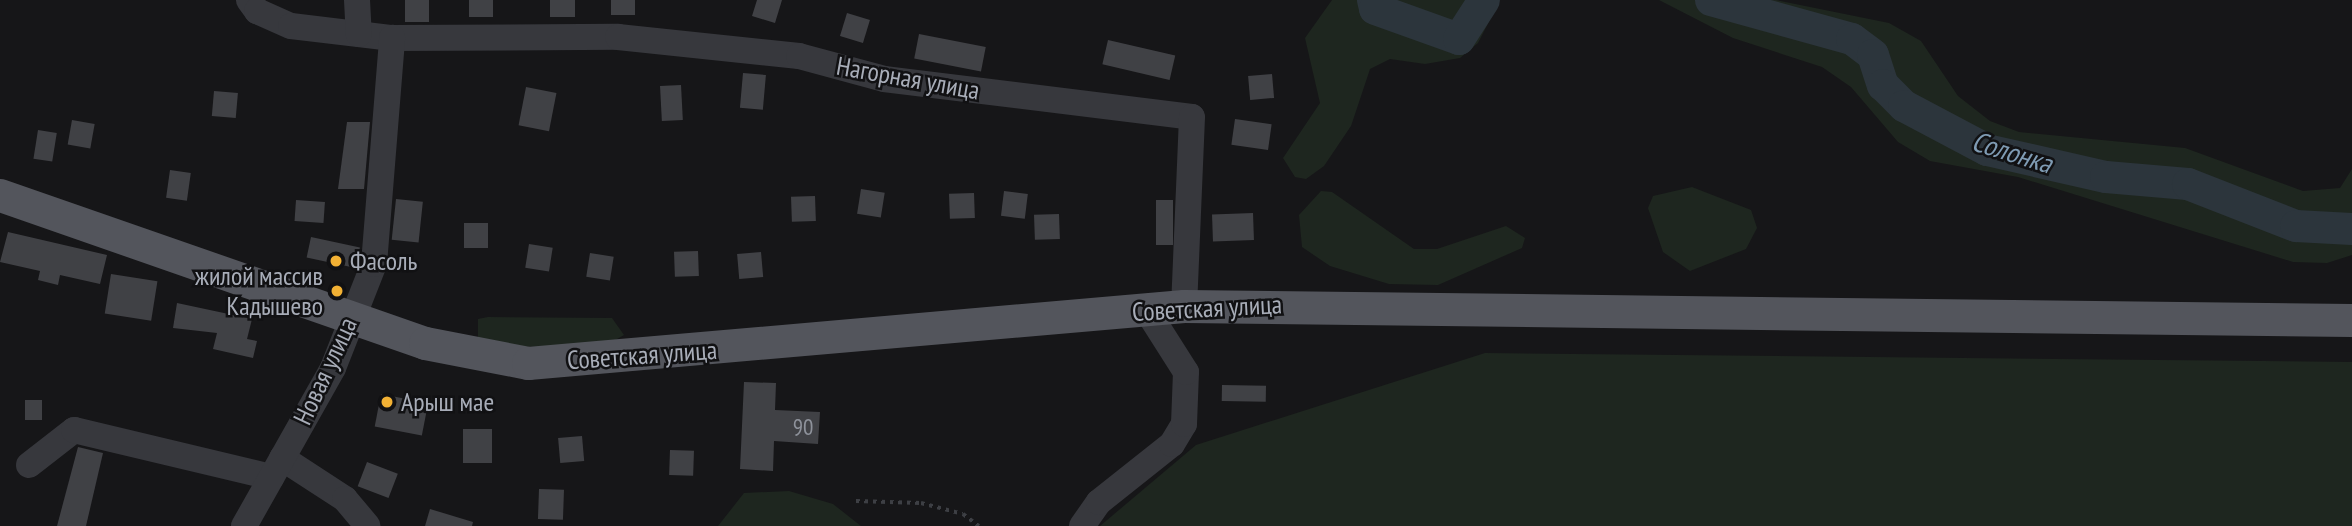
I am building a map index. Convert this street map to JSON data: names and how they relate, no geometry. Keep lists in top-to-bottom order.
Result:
{
  "streets": {
    "main road": ["Советская улица"],
    "street": ["Нагорная улица", "Новая улица"]
  },
  "crossings": [
    ["Нагорная улица", "Советская улица"],
    ["Нагорная улица", "Новая улица"],
    ["Советская улица", "Новая улица"]
  ],
  "water": ["Солонка"],
  "places": ["Фасоль", "жилой массив Кадышево", "Арыш мае"],
  "house_numbers": ["90"]
}
